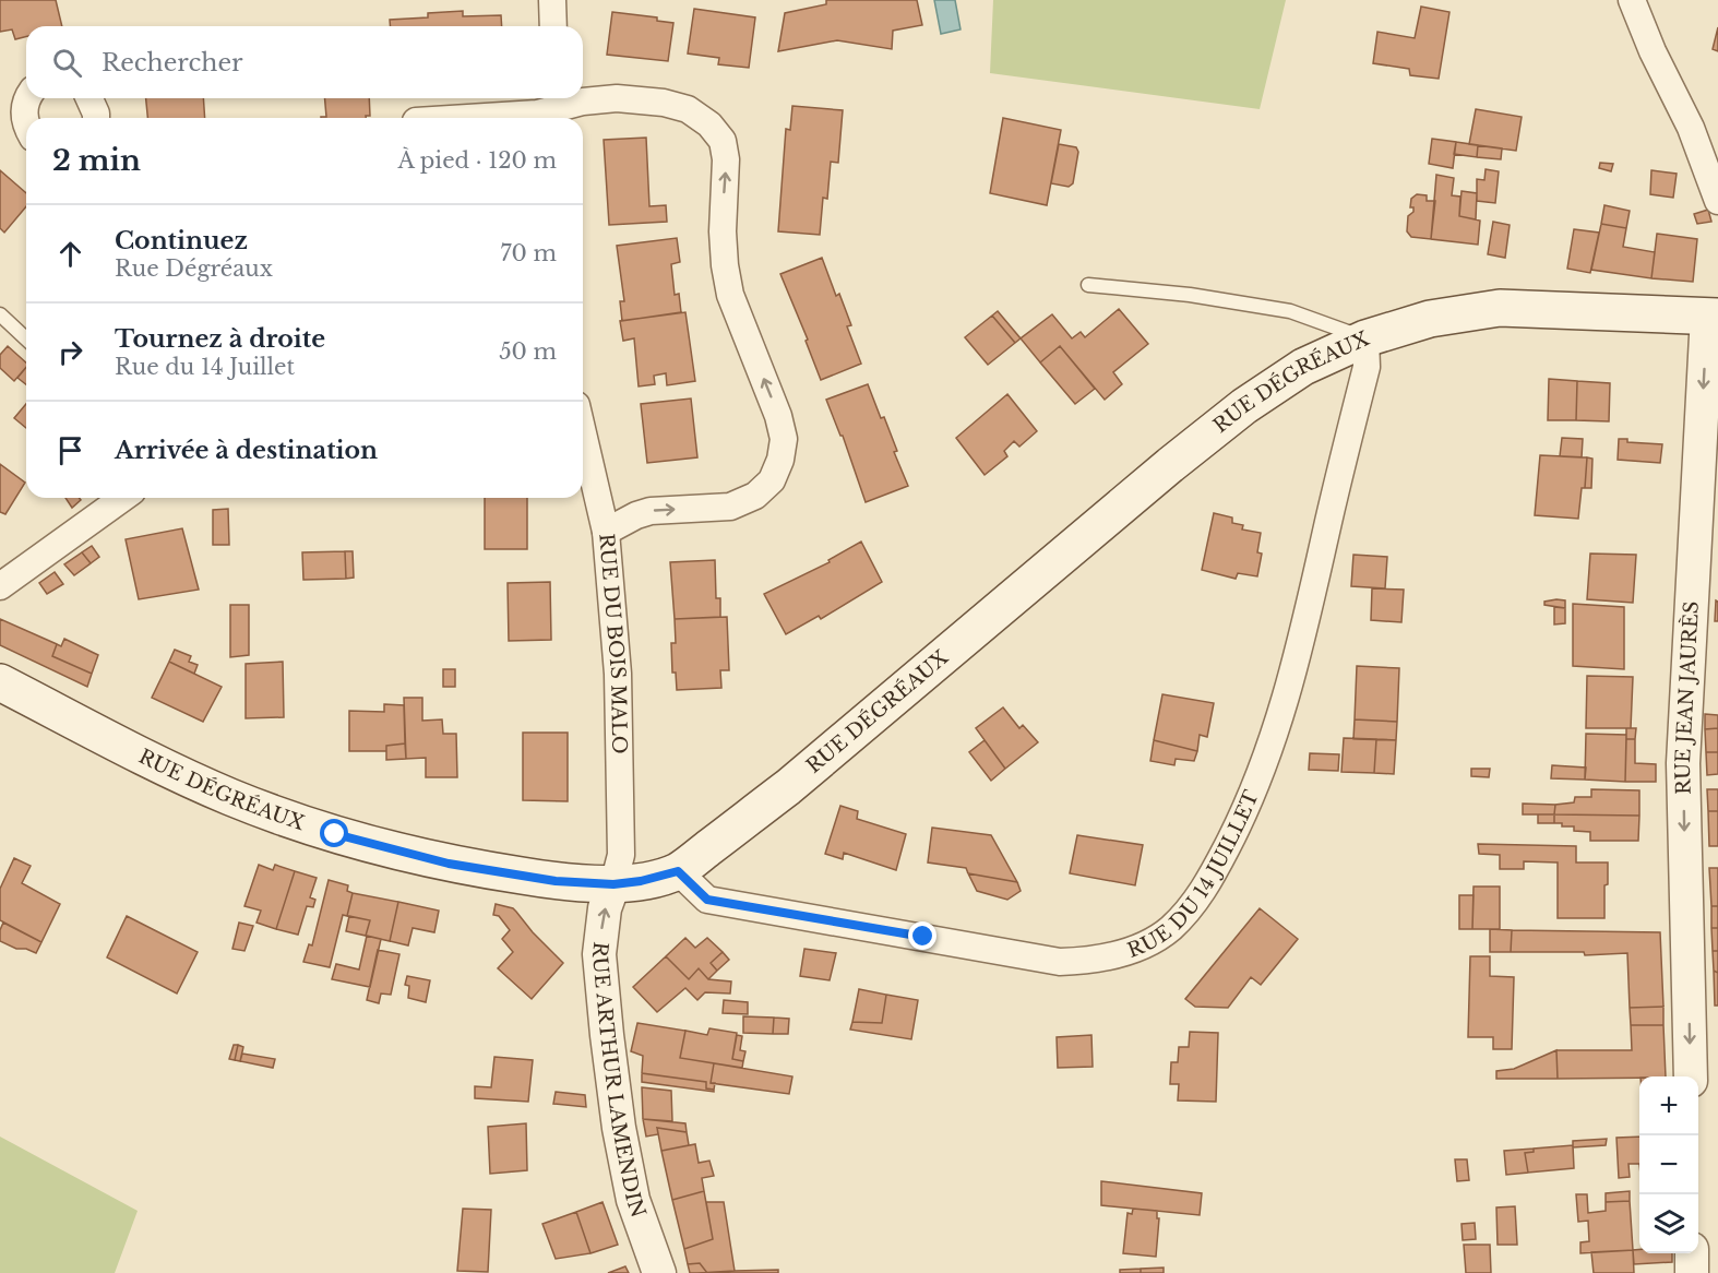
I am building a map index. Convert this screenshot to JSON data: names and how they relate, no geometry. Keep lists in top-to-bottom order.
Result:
{
  "streets": {
    "main road": ["RUE DÉGRÉAUX"],
    "street": [
      "RUE DU BOIS MALO",
      "RUE JEAN JAURÈS",
      "RUE DU 14 JUILLET",
      "RUE ARTHUR LAMENDIN"
    ]
  },
  "crossings": [
    ["RUE DÉGRÉAUX", "RUE DU BOIS MALO"],
    ["RUE DÉGRÉAUX", "RUE JEAN JAURÈS"],
    ["RUE DÉGRÉAUX", "RUE DU 14 JUILLET"],
    ["RUE DÉGRÉAUX", "RUE ARTHUR LAMENDIN"],
    ["RUE DU BOIS MALO", "RUE ARTHUR LAMENDIN"]
  ],
  "one_way": ["RUE JEAN JAURÈS", "RUE ARTHUR LAMENDIN"],
  "page": {
    "search": "Rechercher",
    "heading": ["2 min", "À pied · 120 m"],
    "list": [
      ["Continuez", "Rue Dégréaux", "70 m"],
      ["Tournez à droite", "Rue du 14 Juillet", "50 m"],
      "Arrivée à destination"
    ],
    "map_buttons": ["+", "−"]
  }
}
